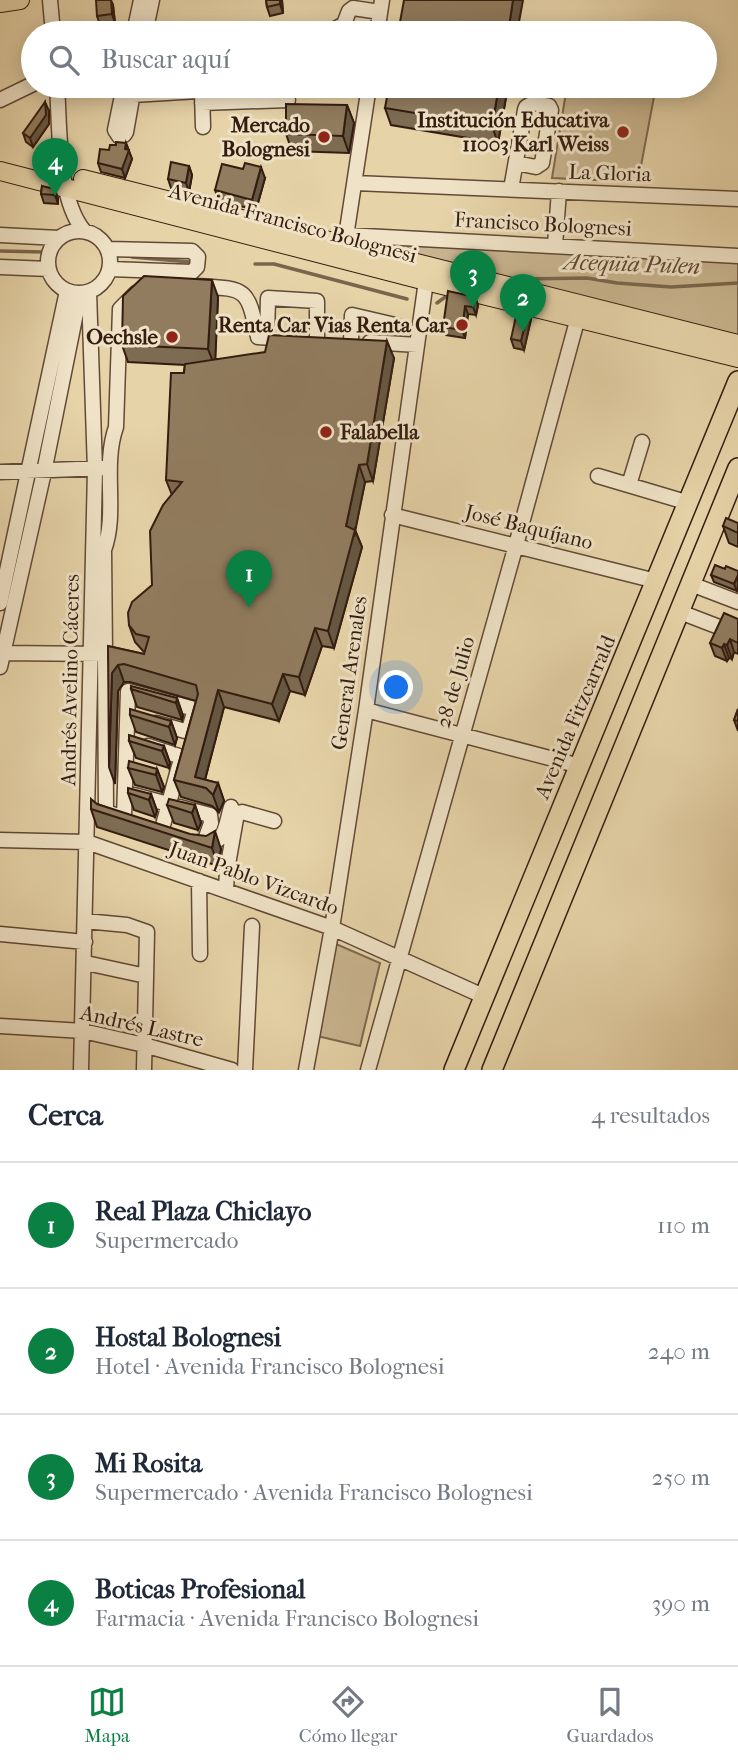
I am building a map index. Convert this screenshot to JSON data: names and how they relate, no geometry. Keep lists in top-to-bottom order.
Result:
{
  "streets": {
    "highway": ["Avenida Fitzcarrald"],
    "main road": ["Avenida Francisco Bolognesi"],
    "street": [
      "La Gloria",
      "Francisco Bolognesi",
      "José Baquíjano",
      "General Arenales",
      "Andrés Avelino Cáceres",
      "28 de Julio",
      "Juan Pablo Vizcardo",
      "Andrés Lastre"
    ]
  },
  "crossings": [
    ["Avenida Francisco Bolognesi", "Francisco Bolognesi"],
    ["Avenida Francisco Bolognesi", "General Arenales"],
    ["Avenida Francisco Bolognesi", "28 de Julio"],
    ["José Baquíjano", "General Arenales"],
    ["José Baquíjano", "28 de Julio"],
    ["José Baquíjano", "Avenida Fitzcarrald"],
    ["General Arenales", "Juan Pablo Vizcardo"],
    ["Andrés Avelino Cáceres", "Juan Pablo Vizcardo"],
    ["Andrés Avelino Cáceres", "Andrés Lastre"],
    ["28 de Julio", "Juan Pablo Vizcardo"],
    ["Avenida Fitzcarrald", "Juan Pablo Vizcardo"]
  ],
  "water": ["Acequia Pulen"],
  "places": [
    "Institución Educativa 11003 Karl Weiss",
    "Mercado Bolognesi",
    "Renta Car Vias Renta Car",
    "Oechsle",
    "Falabella"
  ],
  "page": {
    "search": "Buscar aquí",
    "pins": [
      "4",
      "3",
      "2",
      "1"
    ],
    "heading": ["Cerca", "4 resultados"],
    "list": [
      {
        "mark": "1",
        "name": "Real Plaza Chiclayo",
        "note": "Supermercado",
        "value": "110 m"
      },
      {
        "mark": "2",
        "name": "Hostal Bolognesi",
        "note": "Hotel · Avenida Francisco Bolognesi",
        "value": "240 m"
      },
      {
        "mark": "3",
        "name": "Mi Rosita",
        "note": "Supermercado · Avenida Francisco Bolognesi",
        "value": "250 m"
      },
      {
        "mark": "4",
        "name": "Boticas Profesional",
        "note": "Farmacia · Avenida Francisco Bolognesi",
        "value": "390 m"
      }
    ],
    "nav": ["Mapa", "Cómo llegar", "Guardados"]
  }
}
